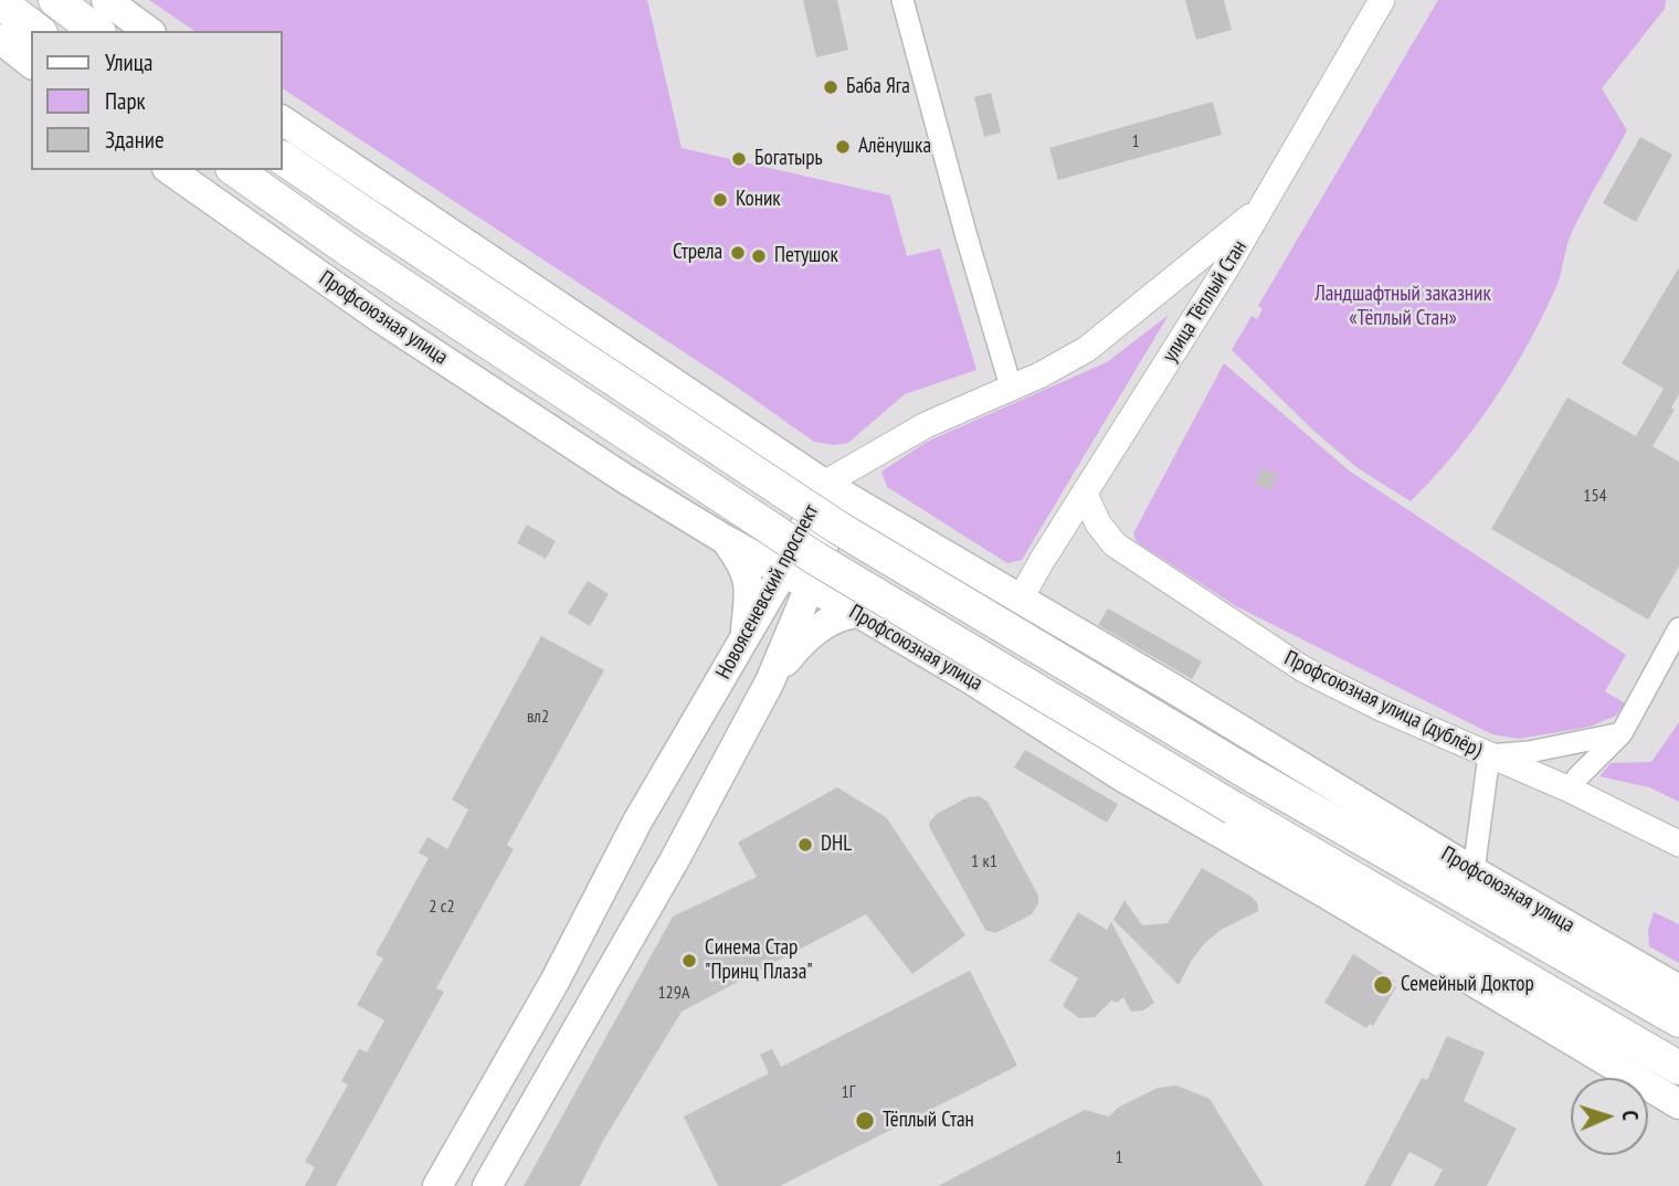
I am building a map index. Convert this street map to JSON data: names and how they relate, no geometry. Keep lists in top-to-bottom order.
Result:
{
  "streets": {
    "main road": ["Профсоюзная улица", "Новоясеневский проспект"],
    "street": ["улица Тёплый Стан", "Профсоюзная улица (дублёр)"]
  },
  "crossings": [
    ["улица Тёплый Стан", "Профсоюзная улица"],
    ["улица Тёплый Стан", "Профсоюзная улица (дублёр)"],
    ["Профсоюзная улица", "Новоясеневский проспект"]
  ],
  "parks": ["Ландшафтный заказник «Тёплый Стан»"],
  "places": [
    "Баба Яга",
    "Алёнушка",
    "Богатырь",
    "Коник",
    "Стрела",
    "Петушок",
    "DHL",
    "Синема Стар \"Принц Плаза\"",
    "Семейный Доктор",
    "Тёплый Стан"
  ],
  "house_numbers": [
    "1",
    "154",
    "вл2",
    "1 к1",
    "2 с2",
    "129А",
    "1Г",
    "1"
  ],
  "legend": ["Улица", "Парк", "Здание"],
  "north": "right"
}
